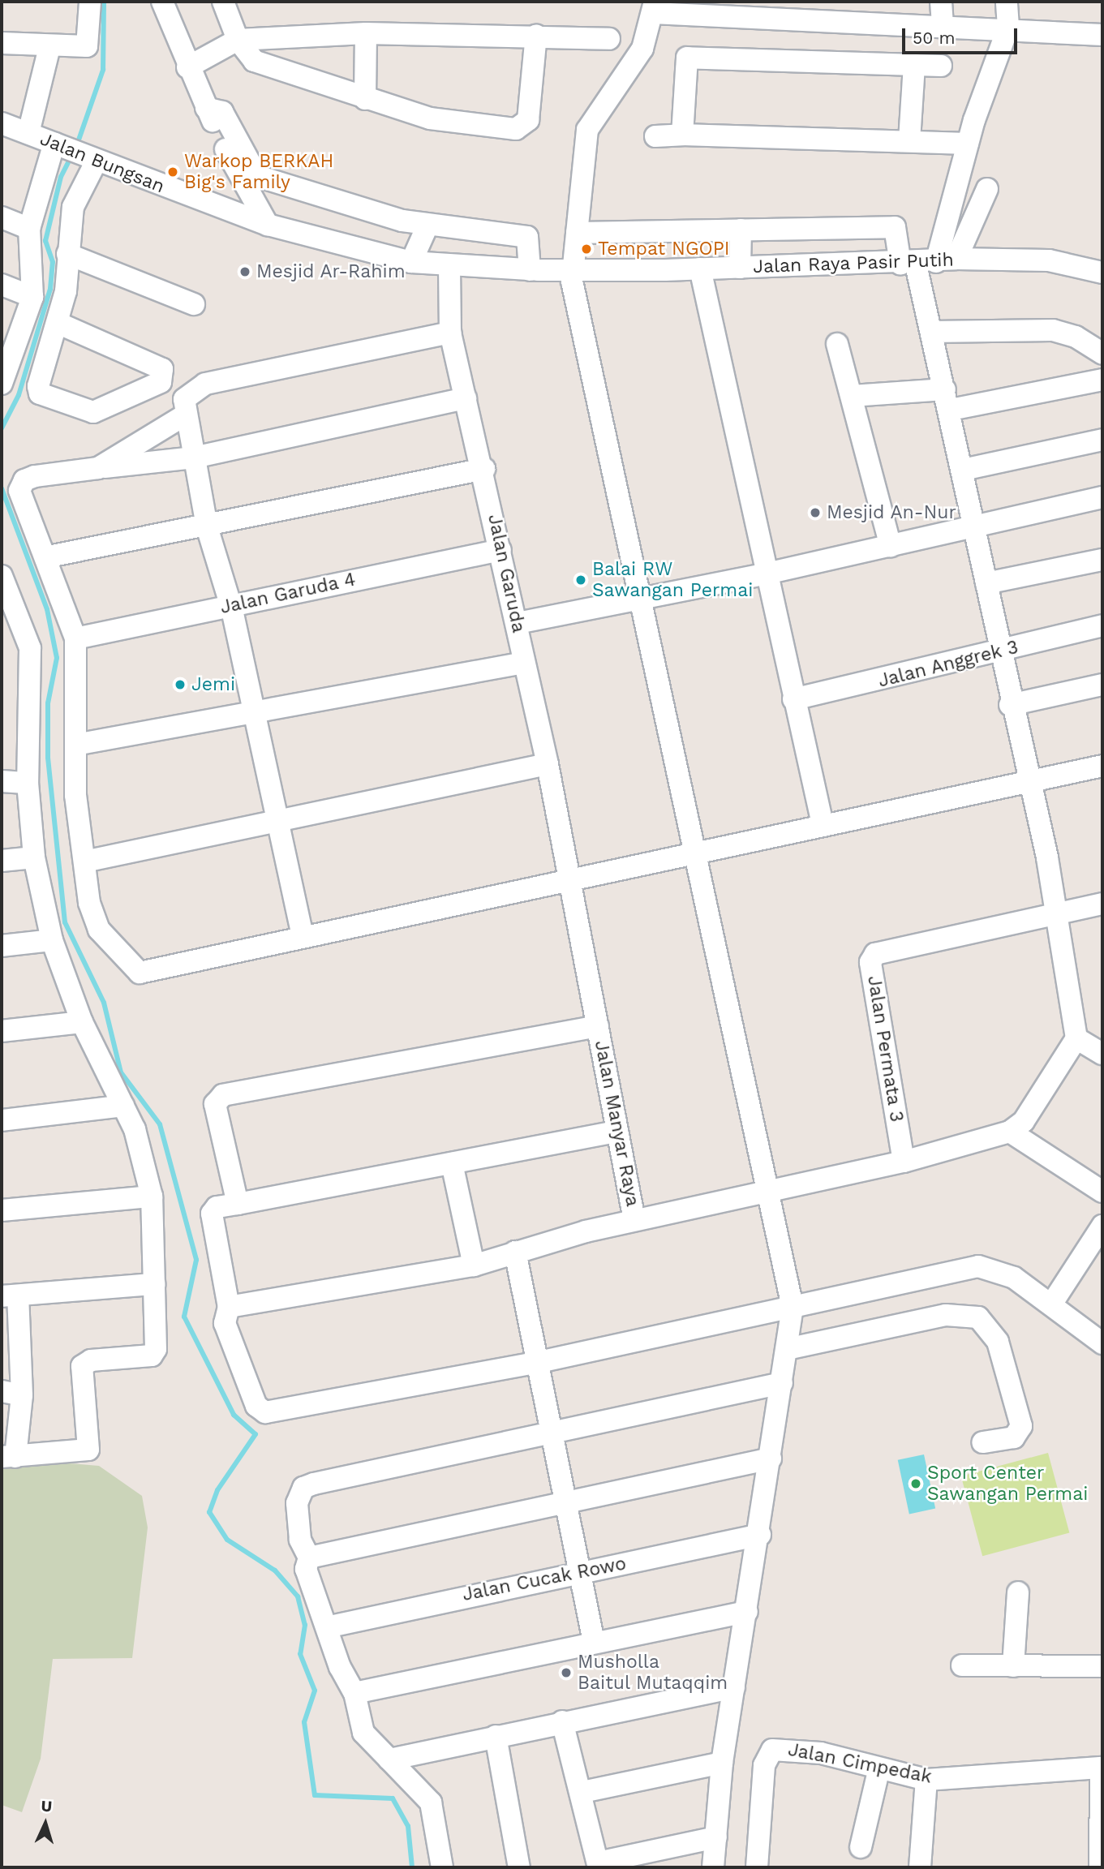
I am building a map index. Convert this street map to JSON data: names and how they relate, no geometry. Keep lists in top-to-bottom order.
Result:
{
  "streets": {
    "street": [
      "Jalan Bungsan",
      "Jalan Raya Pasir Putih",
      "Jalan Garuda",
      "Jalan Garuda 4",
      "Jalan Anggrek 3",
      "Jalan Permata 3",
      "Jalan Manyar Raya",
      "Jalan Cucak Rowo",
      "Jalan Cimpedak"
    ]
  },
  "crossings": [
    ["Jalan Bungsan", "Jalan Raya Pasir Putih"],
    ["Jalan Raya Pasir Putih", "Jalan Garuda"],
    ["Jalan Garuda", "Jalan Garuda 4"],
    ["Jalan Garuda", "Jalan Manyar Raya"]
  ],
  "places": [
    "Warkop BERKAH Big's Family",
    "Tempat NGOPI",
    "Mesjid Ar-Rahim",
    "Mesjid An-Nur",
    "Balai RW Sawangan Permai",
    "Jemi",
    "Sport Center Sawangan Permai",
    "Musholla Baitul Mutaqqim"
  ],
  "scale_bar": "50 m",
  "north": "top"
}
